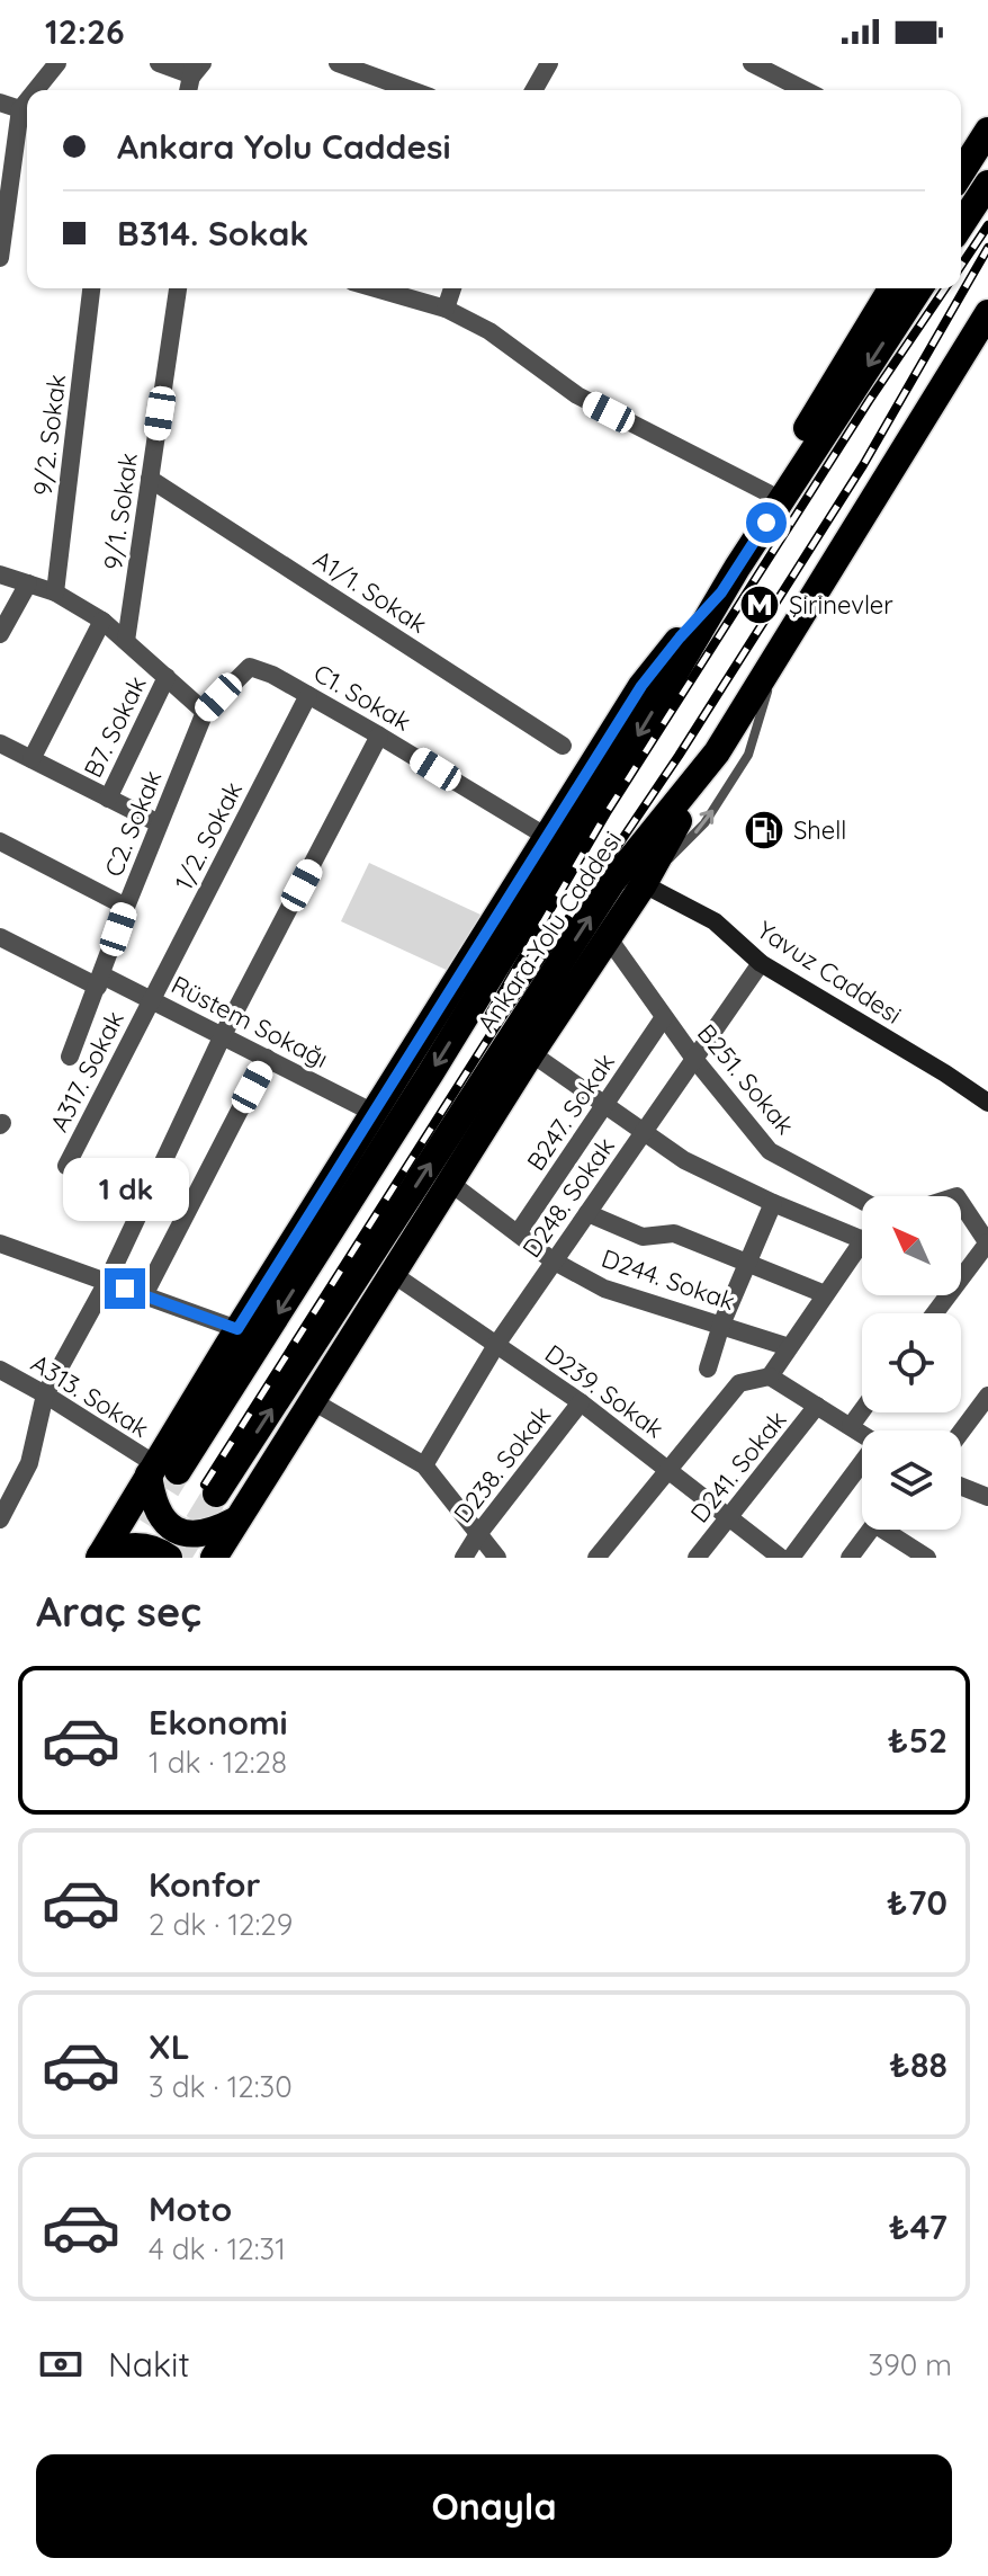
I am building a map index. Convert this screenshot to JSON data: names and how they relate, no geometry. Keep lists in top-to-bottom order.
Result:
{
  "streets": {
    "highway": ["Ankara Yolu Caddesi"],
    "main road": ["Yavuz Caddesi"],
    "street": [
      "9/2. Sokak",
      "9/1. Sokak",
      "A1/1. Sokak",
      "C1. Sokak",
      "B7. Sokak",
      "C2. Sokak",
      "1/2. Sokak",
      "Rüstem Sokağı",
      "A317. Sokak",
      "B251. Sokak",
      "B247. Sokak",
      "D248. Sokak",
      "D244. Sokak",
      "D239. Sokak",
      "A313. Sokak",
      "D238. Sokak",
      "D241. Sokak"
    ]
  },
  "crossings": [
    ["9/1. Sokak", "A1/1. Sokak"],
    ["C1. Sokak", "C2. Sokak"],
    ["C1. Sokak", "1/2. Sokak"],
    ["C2. Sokak", "Rüstem Sokağı"],
    ["1/2. Sokak", "Rüstem Sokağı"],
    ["1/2. Sokak", "A317. Sokak"],
    ["Ankara Yolu Caddesi", "A313. Sokak"],
    ["Yavuz Caddesi", "D248. Sokak"],
    ["Rüstem Sokağı", "A317. Sokak"],
    ["B251. Sokak", "B247. Sokak"],
    ["B251. Sokak", "D248. Sokak"],
    ["B247. Sokak", "D244. Sokak"],
    ["D248. Sokak", "D244. Sokak"],
    ["D248. Sokak", "D239. Sokak"],
    ["D239. Sokak", "D238. Sokak"],
    ["D239. Sokak", "D241. Sokak"]
  ],
  "places": {
    "metro station": ["Şirinevler"],
    "fuel station": ["Shell"]
  },
  "north": "top left",
  "page": {
    "status": "12:26",
    "banner": ["Ankara Yolu Caddesi", "B314. Sokak"],
    "bubble": "1 dk",
    "heading": "Araç seç",
    "list": [
      {
        "name": "Ekonomi",
        "note": "1 dk · 12:28",
        "value": "₺52"
      },
      {
        "name": "Konfor",
        "note": "2 dk · 12:29",
        "value": "₺70"
      },
      {
        "name": "XL",
        "note": "3 dk · 12:30",
        "value": "₺88"
      },
      {
        "name": "Moto",
        "note": "4 dk · 12:31",
        "value": "₺47"
      }
    ],
    "pay": ["Nakit", "390 m"],
    "buttons": "Onayla"
  }
}
